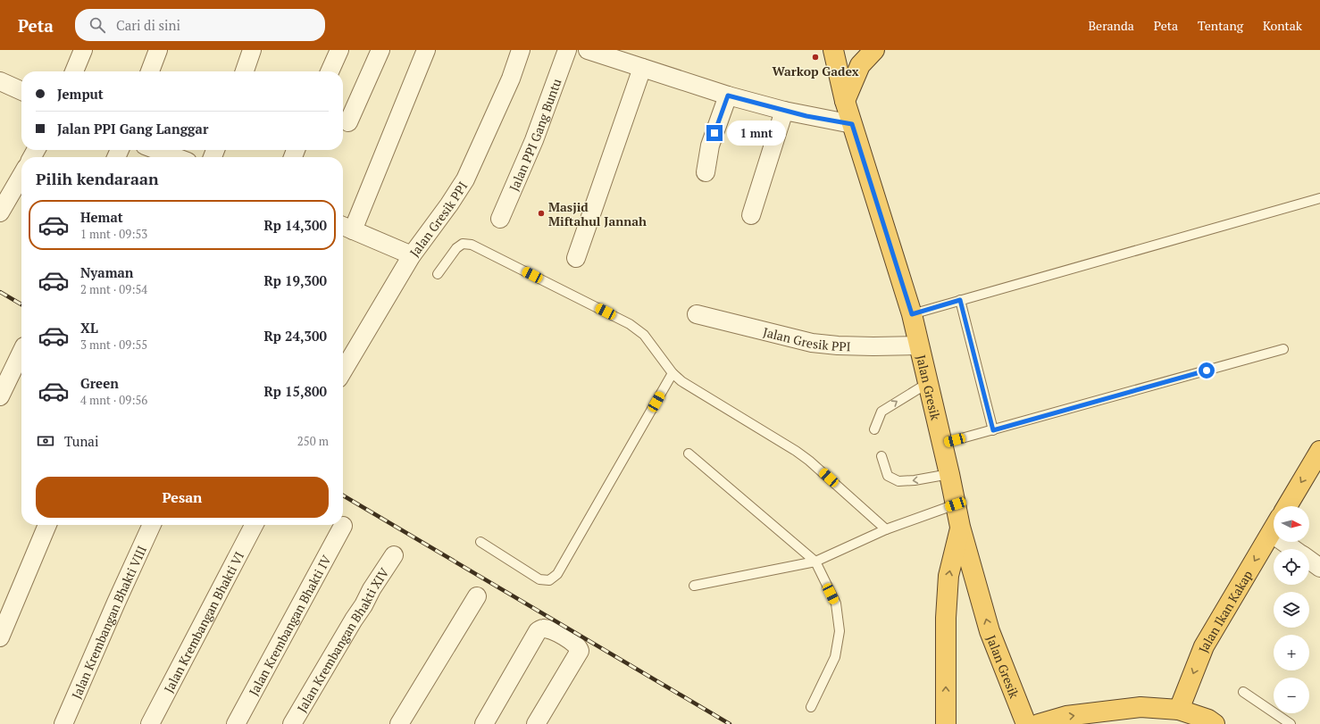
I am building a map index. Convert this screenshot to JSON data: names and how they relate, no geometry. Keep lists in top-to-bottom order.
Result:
{
  "streets": {
    "highway": ["Jalan Gresik", "Jalan Ikan Kakap"],
    "street": [
      "Jalan PPI Gang Buntu",
      "Jalan Gresik PPI",
      "Jalan Krembangan Bhakti VIII",
      "Jalan Krembangan Bhakti VI",
      "Jalan Krembangan Bhakti IV",
      "Jalan Krembangan Bhakti XIV"
    ]
  },
  "crossings": [
    ["Jalan Gresik PPI", "Jalan Gresik"]
  ],
  "one_way": ["Jalan Ikan Kakap"],
  "places": ["Warkop Gadex", "Masjid Miftahul Jannah"],
  "north": "right",
  "page": {
    "header": "Peta",
    "search": "Cari di sini",
    "nav": [
      "Beranda",
      "Peta",
      "Tentang",
      "Kontak"
    ],
    "banner": ["Jemput", "Jalan PPI Gang Langgar"],
    "bubble": "1 mnt",
    "heading": "Pilih kendaraan",
    "list": [
      {
        "name": "Hemat",
        "note": "1 mnt · 09:53",
        "value": "Rp 14,300"
      },
      {
        "name": "Nyaman",
        "note": "2 mnt · 09:54",
        "value": "Rp 19,300"
      },
      {
        "name": "XL",
        "note": "3 mnt · 09:55",
        "value": "Rp 24,300"
      },
      {
        "name": "Green",
        "note": "4 mnt · 09:56",
        "value": "Rp 15,800"
      }
    ],
    "pay": ["Tunai", "250 m"],
    "buttons": "Pesan",
    "map_buttons": ["+", "−"]
  }
}
